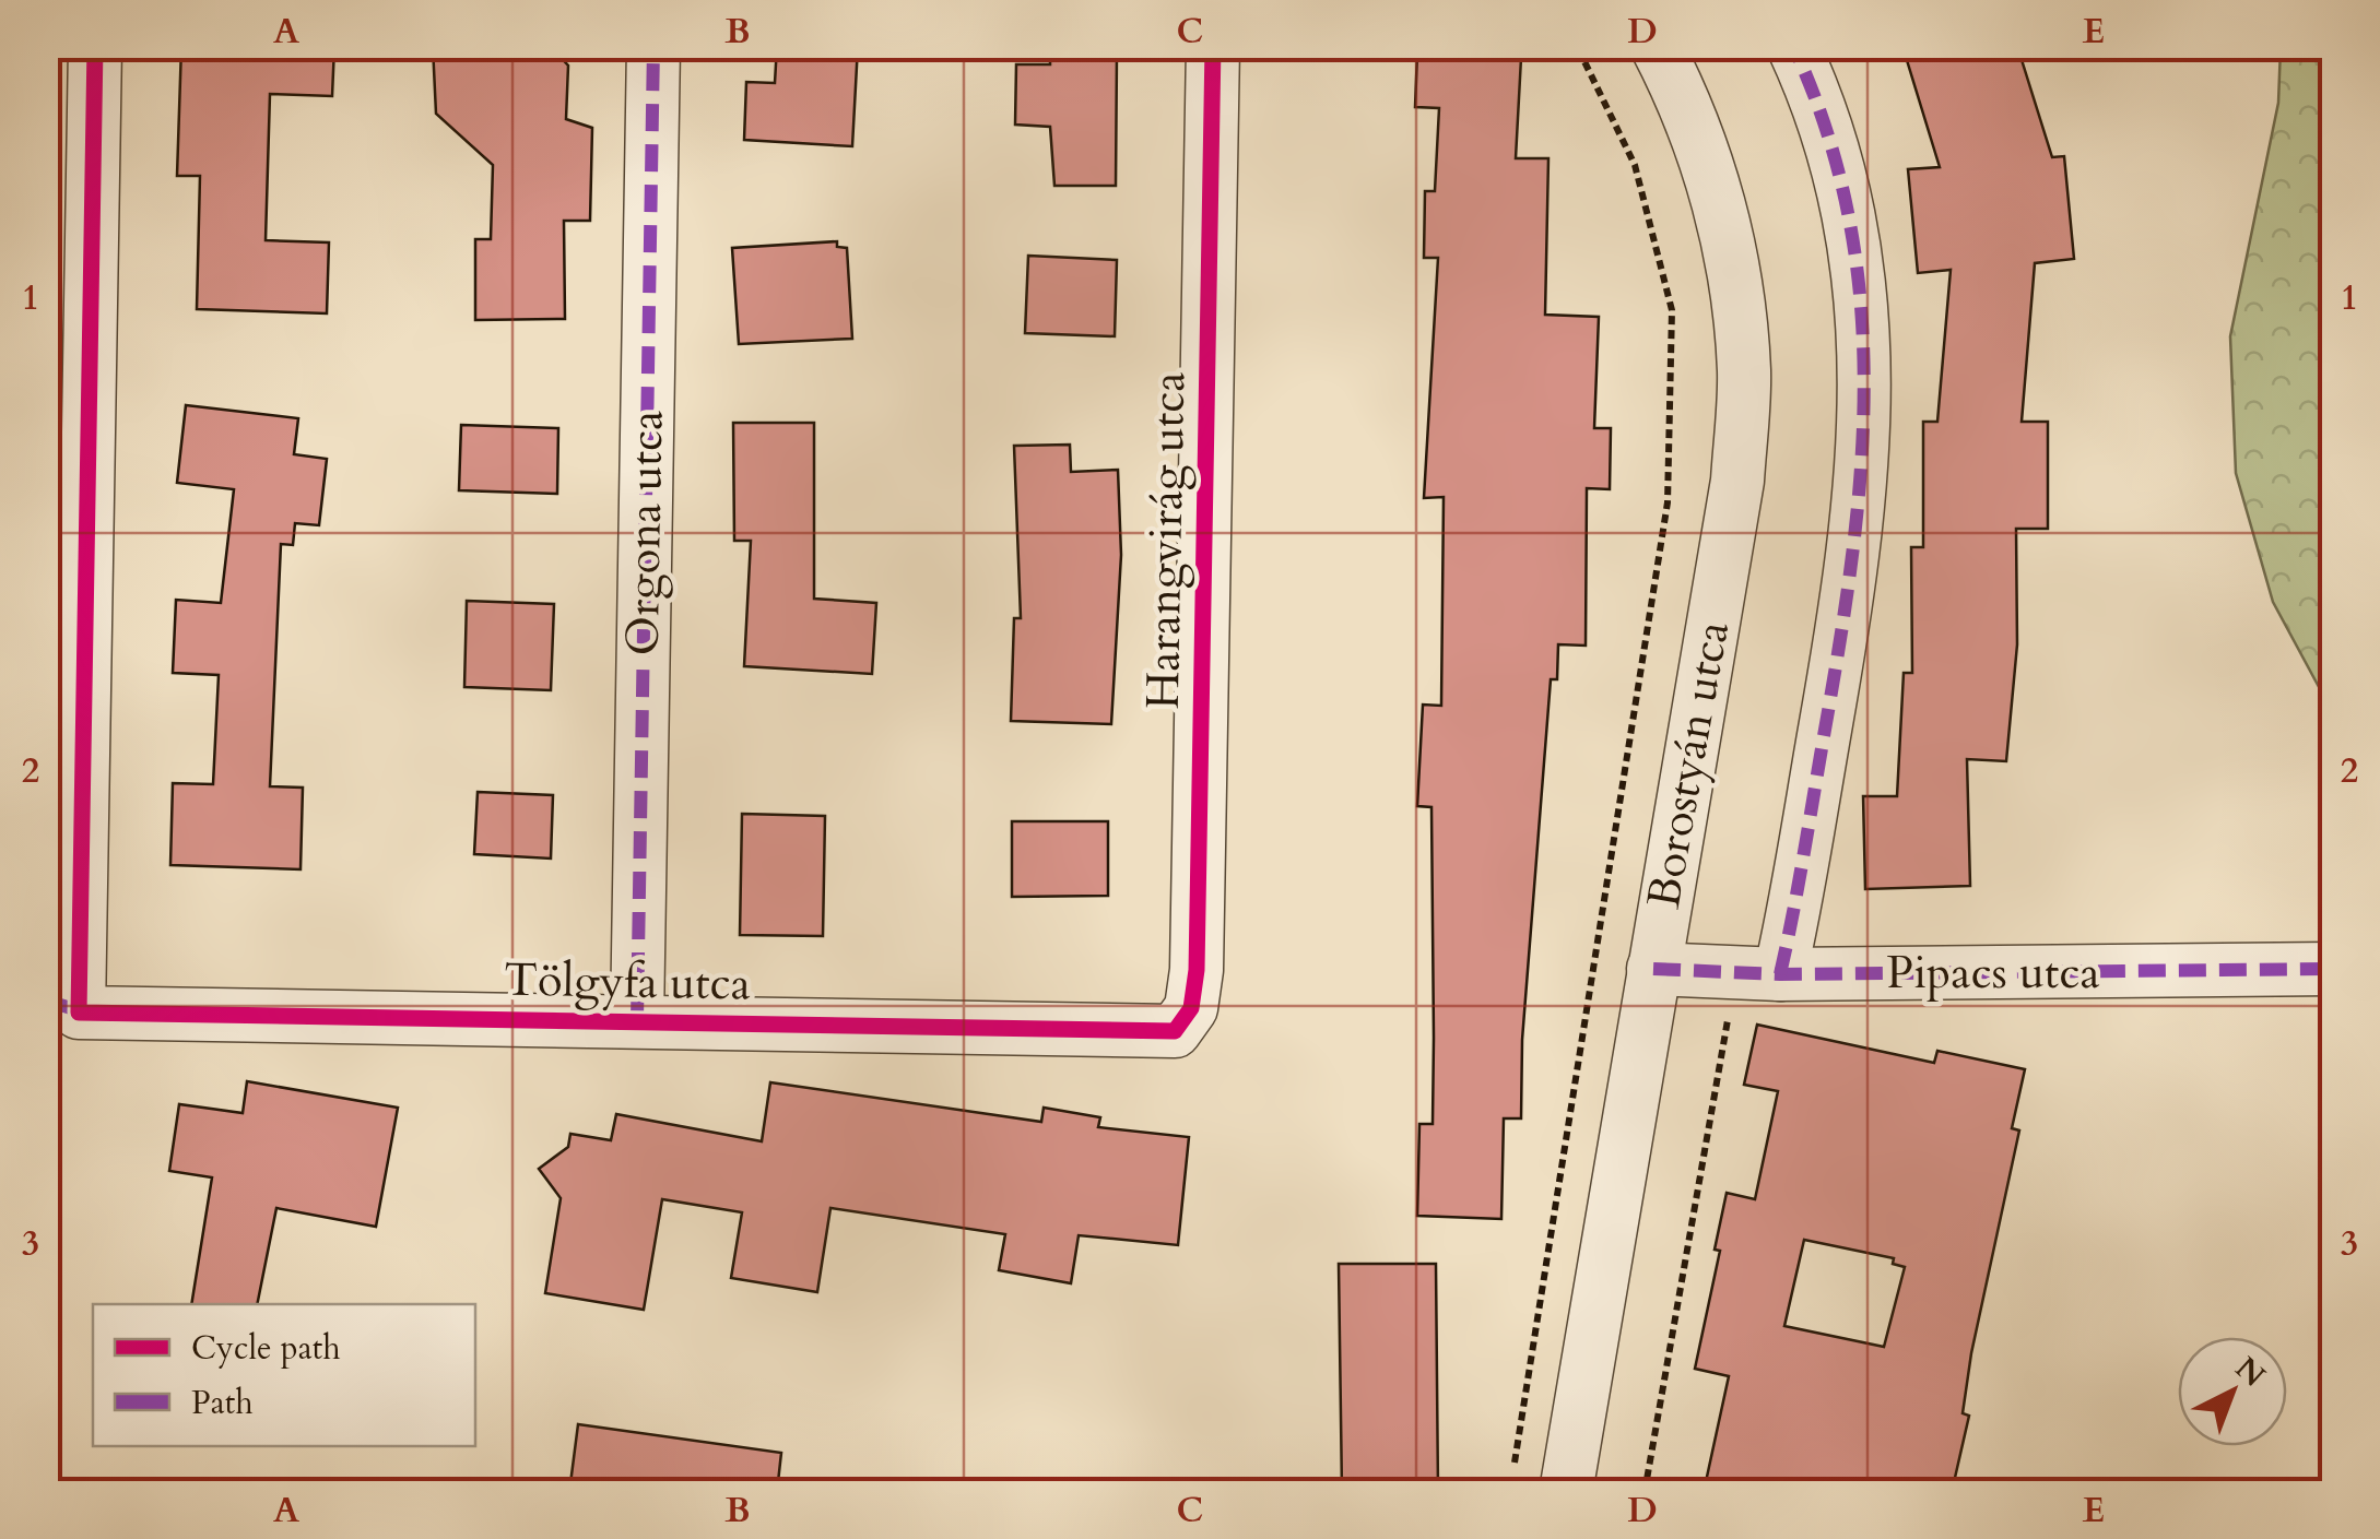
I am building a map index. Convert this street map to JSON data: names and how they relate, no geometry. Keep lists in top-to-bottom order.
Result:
{
  "streets": {
    "street": [
      "Orgona utca",
      "Harangvirág utca",
      "Borostyán utca",
      "Pipacs utca",
      "Tölgyfa utca"
    ]
  },
  "crossings": [
    ["Orgona utca", "Tölgyfa utca"],
    ["Harangvirág utca", "Tölgyfa utca"],
    ["Borostyán utca", "Pipacs utca"]
  ],
  "legend": ["Cycle path", "Path"],
  "north": "top right",
  "grid": {
    "columns": [
      "A",
      "B",
      "C",
      "D",
      "E"
    ],
    "rows": ["1", "2", "3"]
  }
}
